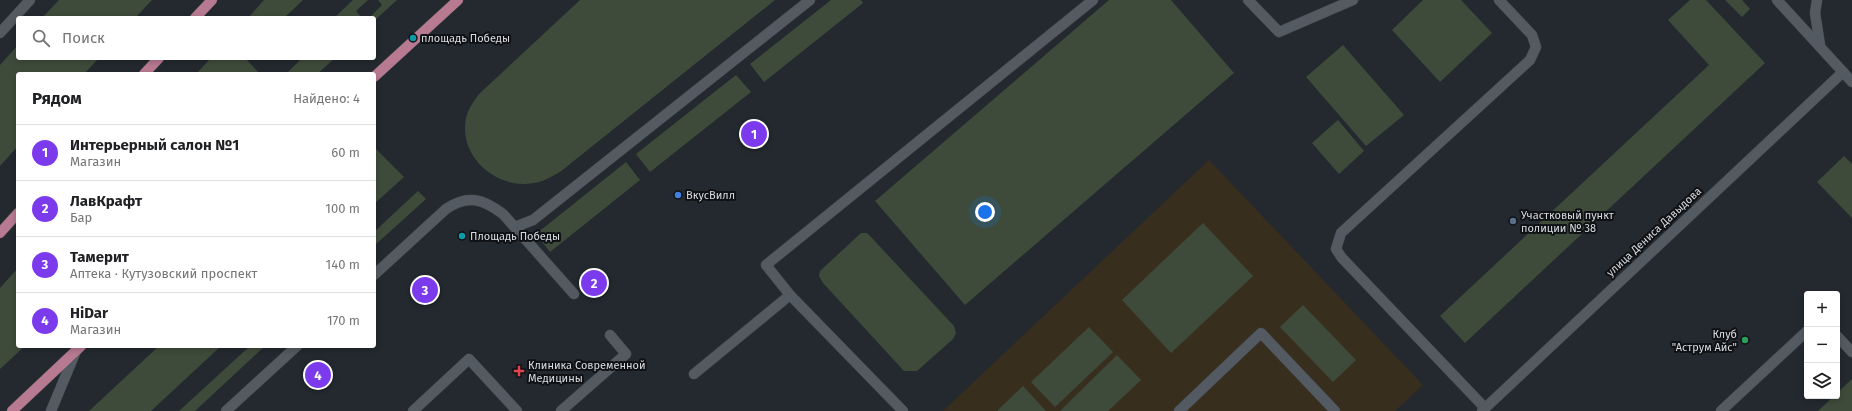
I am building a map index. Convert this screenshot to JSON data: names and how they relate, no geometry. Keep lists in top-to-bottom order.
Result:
{
  "streets": {
    "street": ["улица Дениса Давыдова"]
  },
  "places": {
    "other": [
      "площадь Победы",
      "ВкусВилл",
      "Участковый пункт полиции № 38",
      "Площадь Победы",
      "Клуб \"Аструм Айс\""
    ],
    "health": ["Клиника Современной Медицины"]
  },
  "page": {
    "search": "Поиск",
    "heading": ["Рядом", "Найдено: 4"],
    "pins": [
      "1",
      "2",
      "3",
      "4"
    ],
    "list": [
      {
        "mark": "1",
        "name": "Интерьерный салон №1",
        "note": "Магазин",
        "value": "60 m"
      },
      {
        "mark": "2",
        "name": "ЛавКрафт",
        "note": "Бар",
        "value": "100 m"
      },
      {
        "mark": "3",
        "name": "Тамерит",
        "note": "Аптека · Кутузовский проспект",
        "value": "140 m"
      },
      {
        "mark": "4",
        "name": "HiDar",
        "note": "Магазин",
        "value": "170 m"
      }
    ],
    "map_buttons": ["+", "−"]
  }
}
